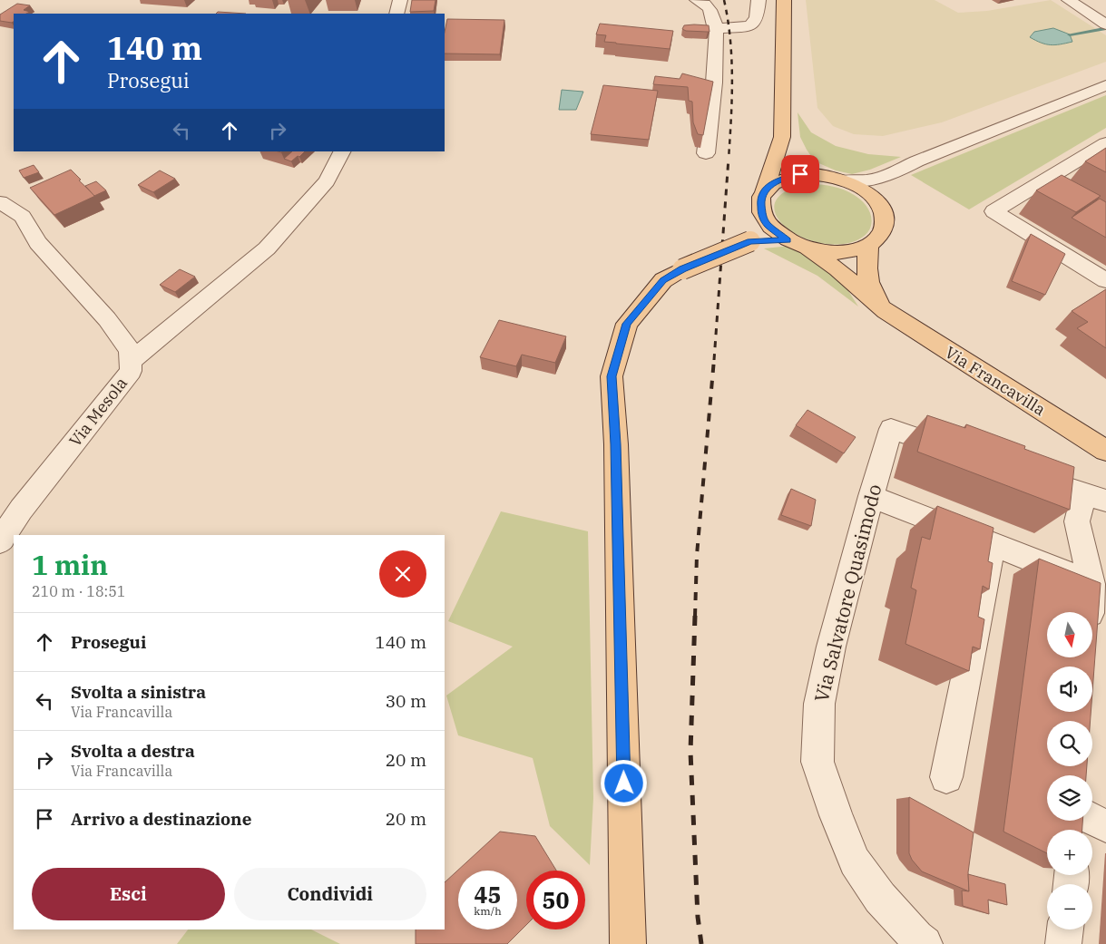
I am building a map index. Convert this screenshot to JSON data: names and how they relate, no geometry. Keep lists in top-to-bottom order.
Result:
{
  "streets": {
    "main road": ["Via Francavilla"],
    "street": ["Via Mesola", "Via Salvatore Quasimodo"]
  },
  "north": "bottom",
  "page": {
    "turn": ["140 m", "Prosegui"],
    "heading": ["1 min", "210 m · 18:51"],
    "map_buttons": ["+", "−"],
    "list": [
      {
        "name": "Prosegui",
        "value": "140 m"
      },
      {
        "name": "Svolta a sinistra",
        "note": "Via Francavilla",
        "value": "30 m"
      },
      {
        "name": "Svolta a destra",
        "note": "Via Francavilla",
        "value": "20 m"
      },
      {
        "name": "Arrivo a destinazione",
        "value": "20 m"
      }
    ],
    "buttons": ["Esci", "Condividi"],
    "speed": "45 km/h",
    "limit": "50"
  }
}
